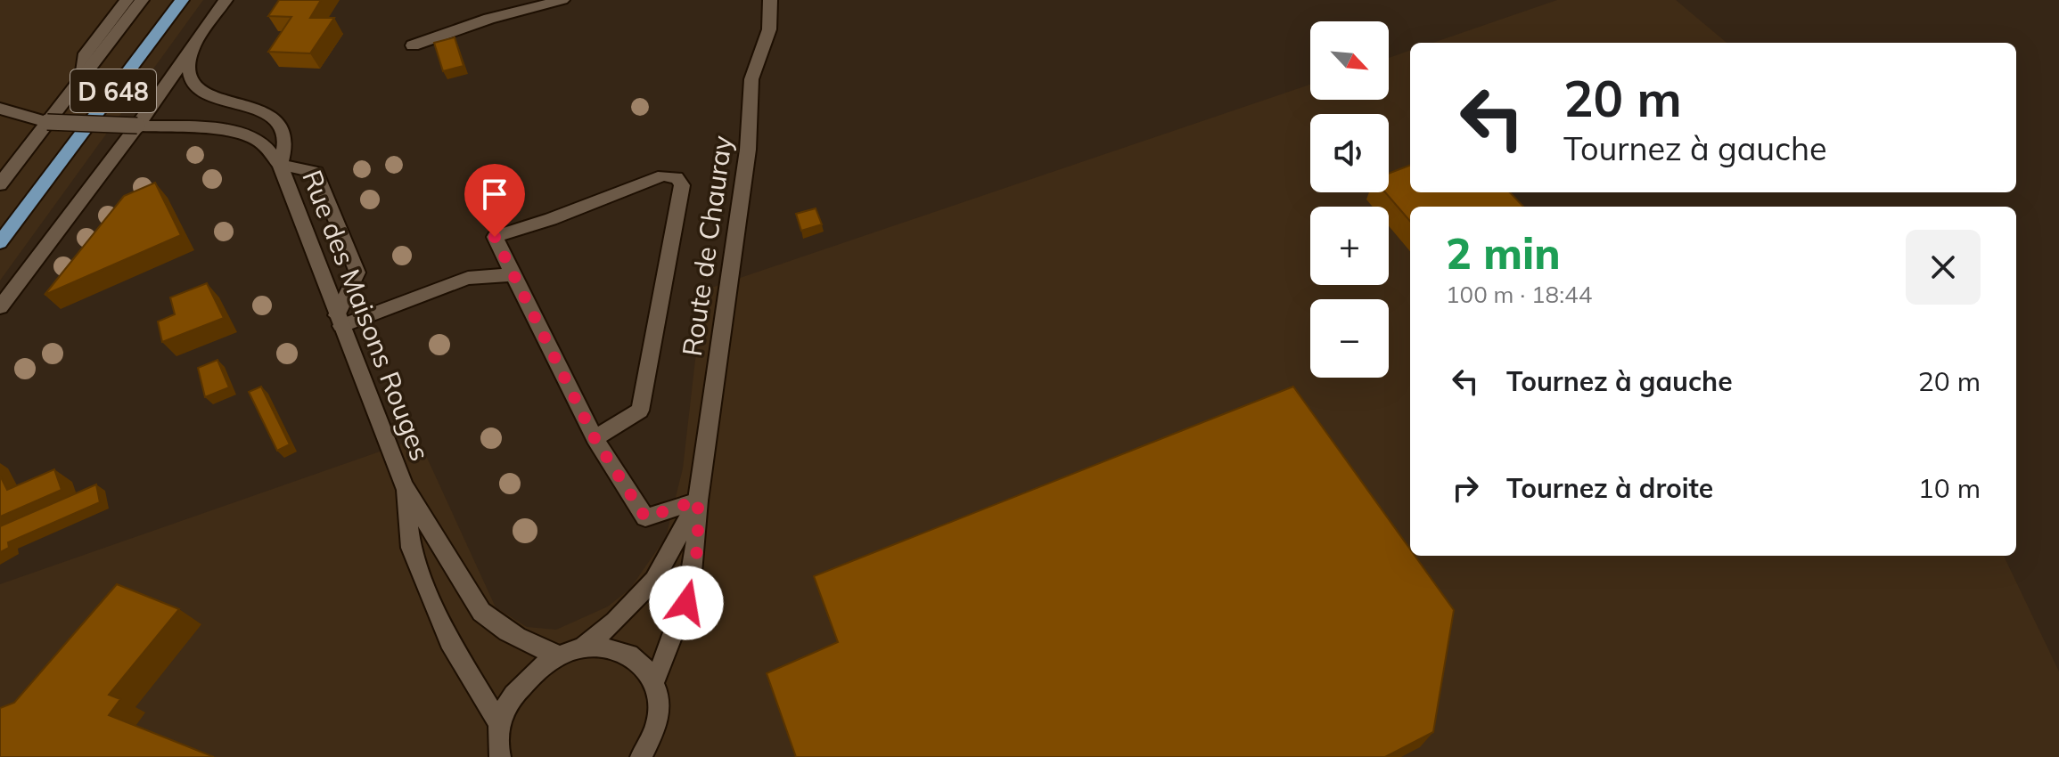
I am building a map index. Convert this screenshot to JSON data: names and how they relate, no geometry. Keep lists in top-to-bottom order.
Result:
{
  "streets": {
    "main road": ["D 648"],
    "street": ["Route de Chauray", "Rue des Maisons Rouges"]
  },
  "north": "bottom right",
  "page": {
    "map_buttons": ["+", "−"],
    "turn": ["20 m", "Tournez à gauche"],
    "heading": ["2 min", "100 m · 18:44"],
    "list": [
      {
        "name": "Tournez à gauche",
        "value": "20 m"
      },
      {
        "name": "Tournez à droite",
        "value": "10 m"
      }
    ]
  }
}
